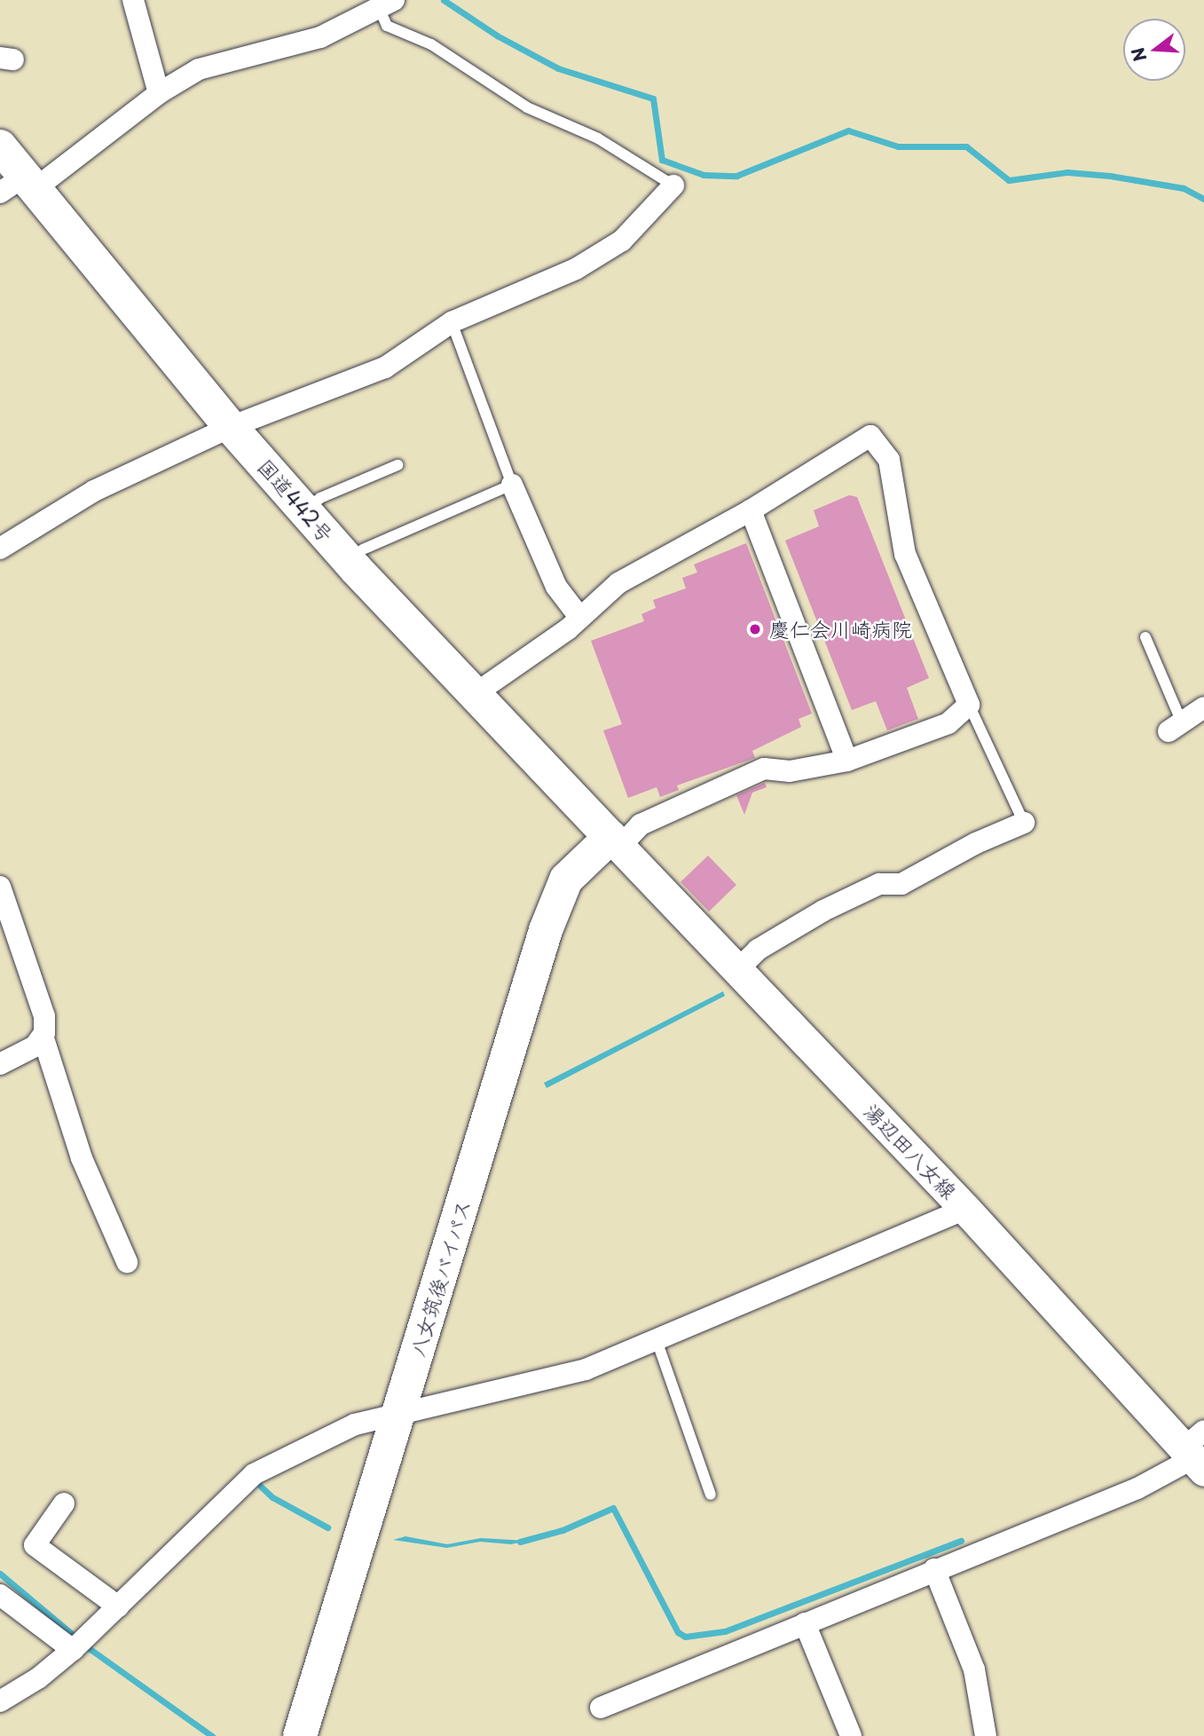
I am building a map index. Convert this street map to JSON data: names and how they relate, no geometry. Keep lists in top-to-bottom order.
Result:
{
  "streets": {
    "highway": ["国道442号", "八女筑後バイパス"],
    "main road": ["湯辺田八女線"]
  },
  "crossings": [
    ["国道442号", "湯辺田八女線"],
    ["国道442号", "八女筑後バイパス"],
    ["湯辺田八女線", "八女筑後バイパス"]
  ],
  "places": ["慶仁会川崎病院"],
  "north": "left"
}
